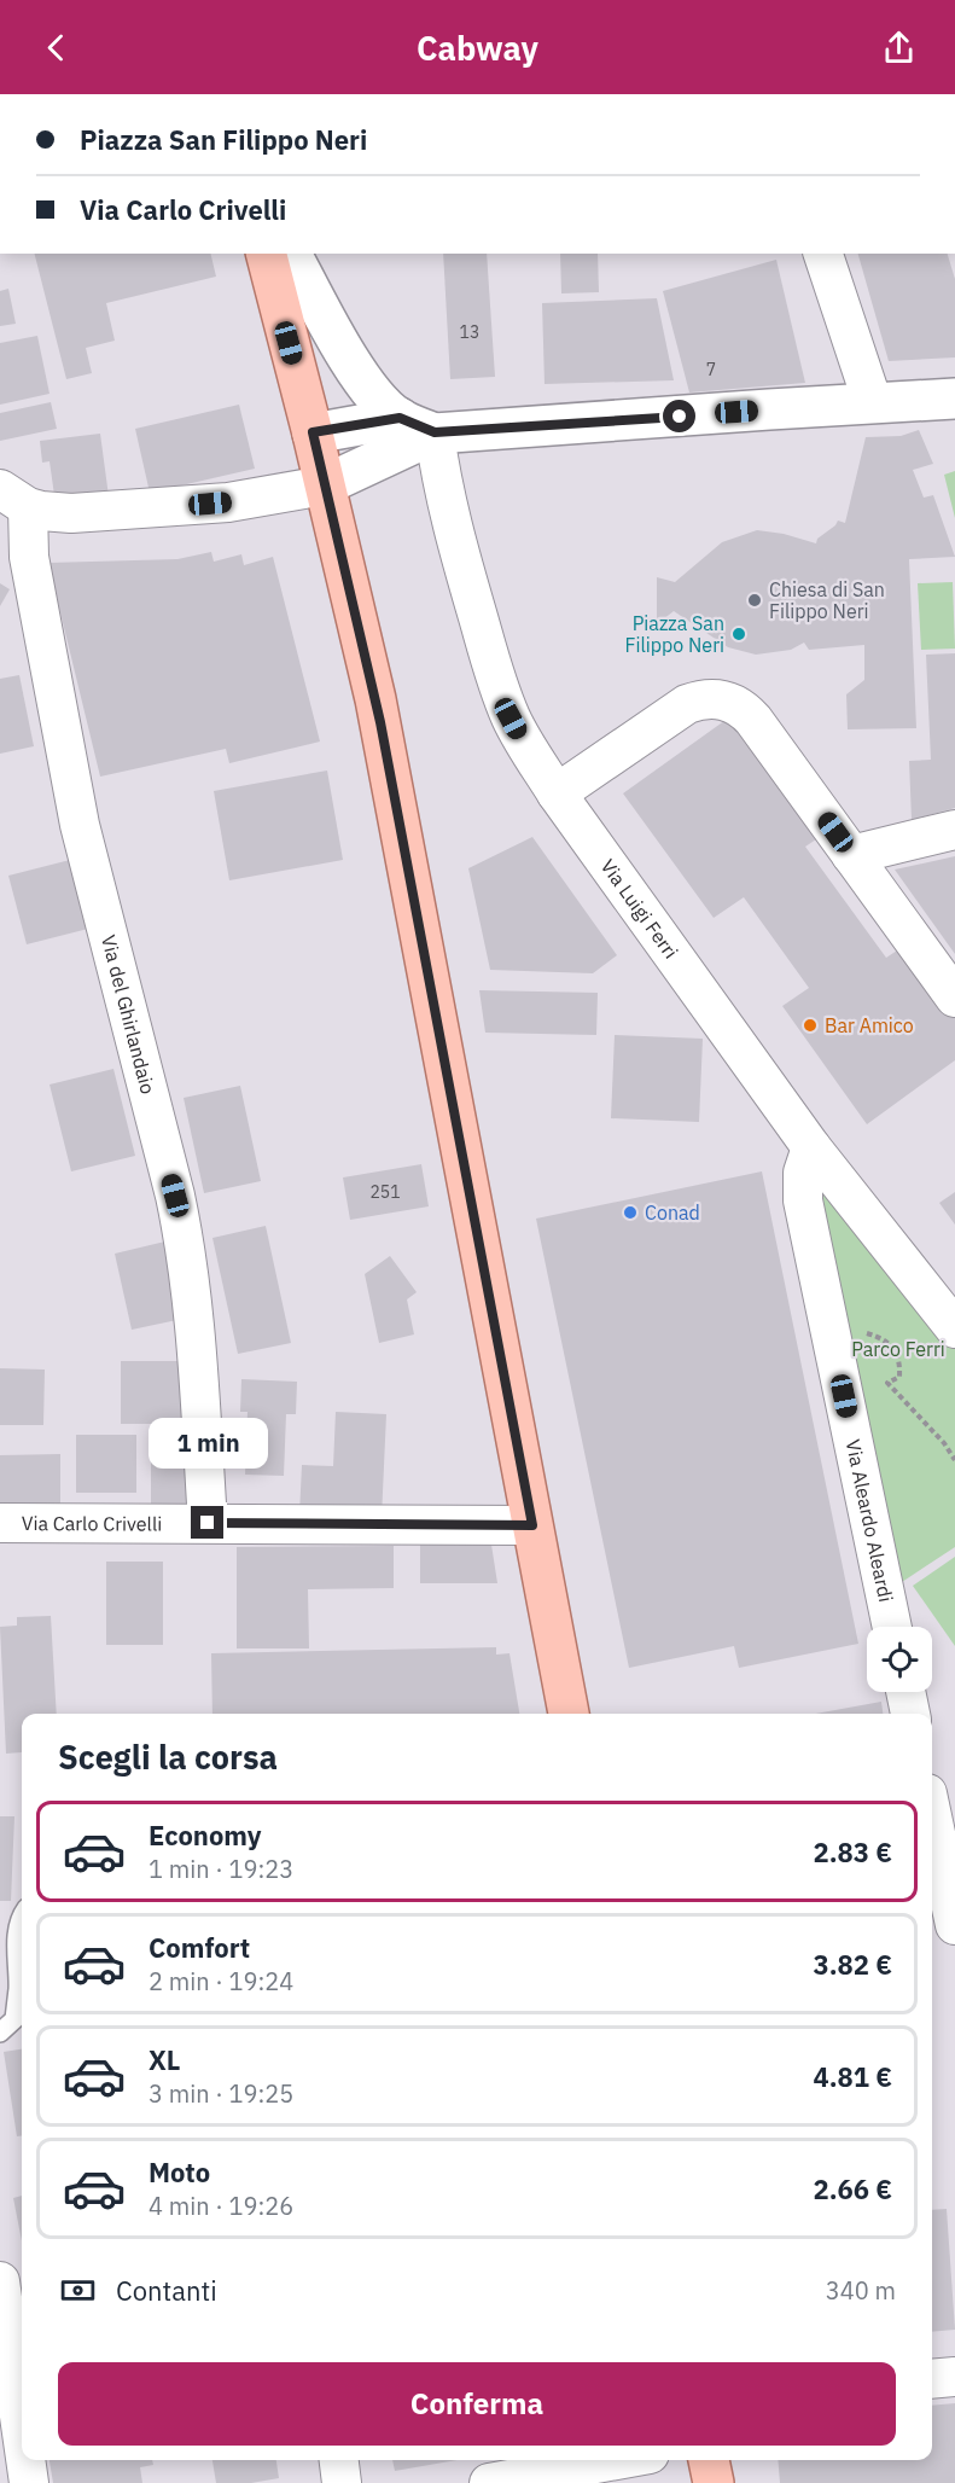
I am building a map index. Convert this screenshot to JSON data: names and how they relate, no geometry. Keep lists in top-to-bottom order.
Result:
{
  "streets": {
    "street": [
      "Via Luigi Ferri",
      "Via del Ghirlandaio",
      "Via Aleardo Aleardi",
      "Via Carlo Crivelli"
    ]
  },
  "crossings": [
    ["Via Luigi Ferri", "Via Aleardo Aleardi"],
    ["Via del Ghirlandaio", "Via Carlo Crivelli"]
  ],
  "parks": ["Parco Ferri"],
  "places": [
    "Chiesa di San Filippo Neri",
    "Piazza San Filippo Neri",
    "Bar Amico",
    "Conad"
  ],
  "house_numbers": ["13", "7", "251"],
  "page": {
    "header": "Cabway",
    "banner": ["Piazza San Filippo Neri", "Via Carlo Crivelli"],
    "bubble": "1 min",
    "heading": "Scegli la corsa",
    "list": [
      {
        "name": "Economy",
        "note": "1 min · 19:23",
        "value": "2.83 €"
      },
      {
        "name": "Comfort",
        "note": "2 min · 19:24",
        "value": "3.82 €"
      },
      {
        "name": "XL",
        "note": "3 min · 19:25",
        "value": "4.81 €"
      },
      {
        "name": "Moto",
        "note": "4 min · 19:26",
        "value": "2.66 €"
      }
    ],
    "pay": ["Contanti", "340 m"],
    "buttons": "Conferma"
  }
}
